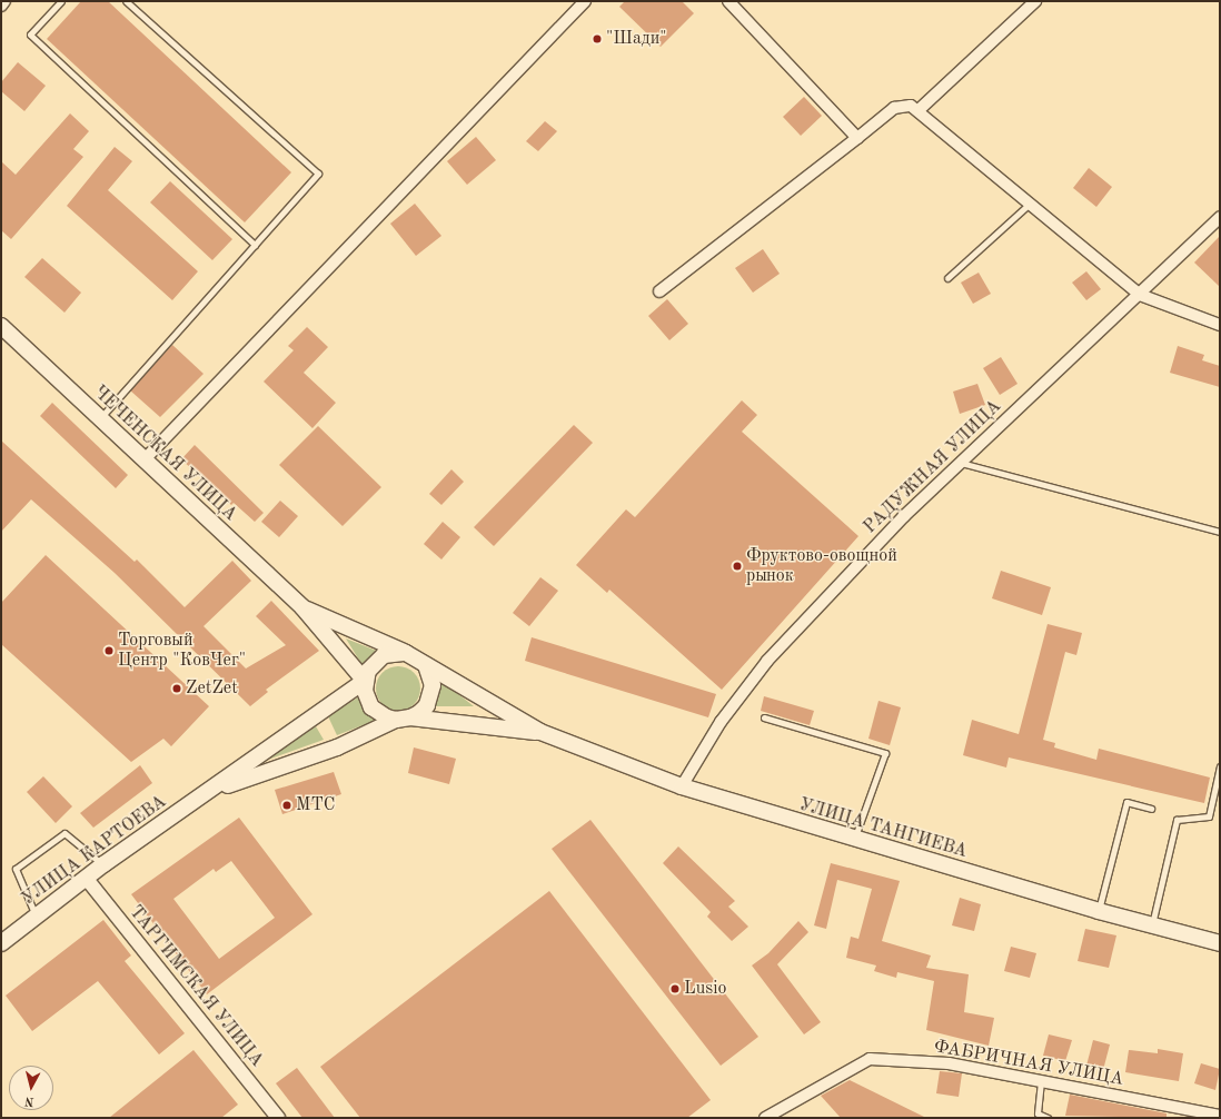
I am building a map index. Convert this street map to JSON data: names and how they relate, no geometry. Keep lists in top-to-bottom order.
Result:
{
  "streets": {
    "main road": ["ЧЕЧЕНСКАЯ УЛИЦА", "УЛИЦА ТАНГИЕВА", "УЛИЦА КАРТОЕВА"],
    "street": ["РАДУЖНАЯ УЛИЦА", "ТАРГИМСКАЯ УЛИЦА", "ФАБРИЧНАЯ УЛИЦА"]
  },
  "crossings": [
    ["ЧЕЧЕНСКАЯ УЛИЦА", "УЛИЦА КАРТОЕВА"],
    ["РАДУЖНАЯ УЛИЦА", "УЛИЦА ТАНГИЕВА"],
    ["УЛИЦА КАРТОЕВА", "ТАРГИМСКАЯ УЛИЦА"]
  ],
  "places": [
    "\"Шади\"",
    "Фруктово-овощной рынок",
    "Торговый Центр \"КовЧег\"",
    "ZetZet",
    "МТС",
    "Lusio"
  ],
  "north": "bottom"
}
